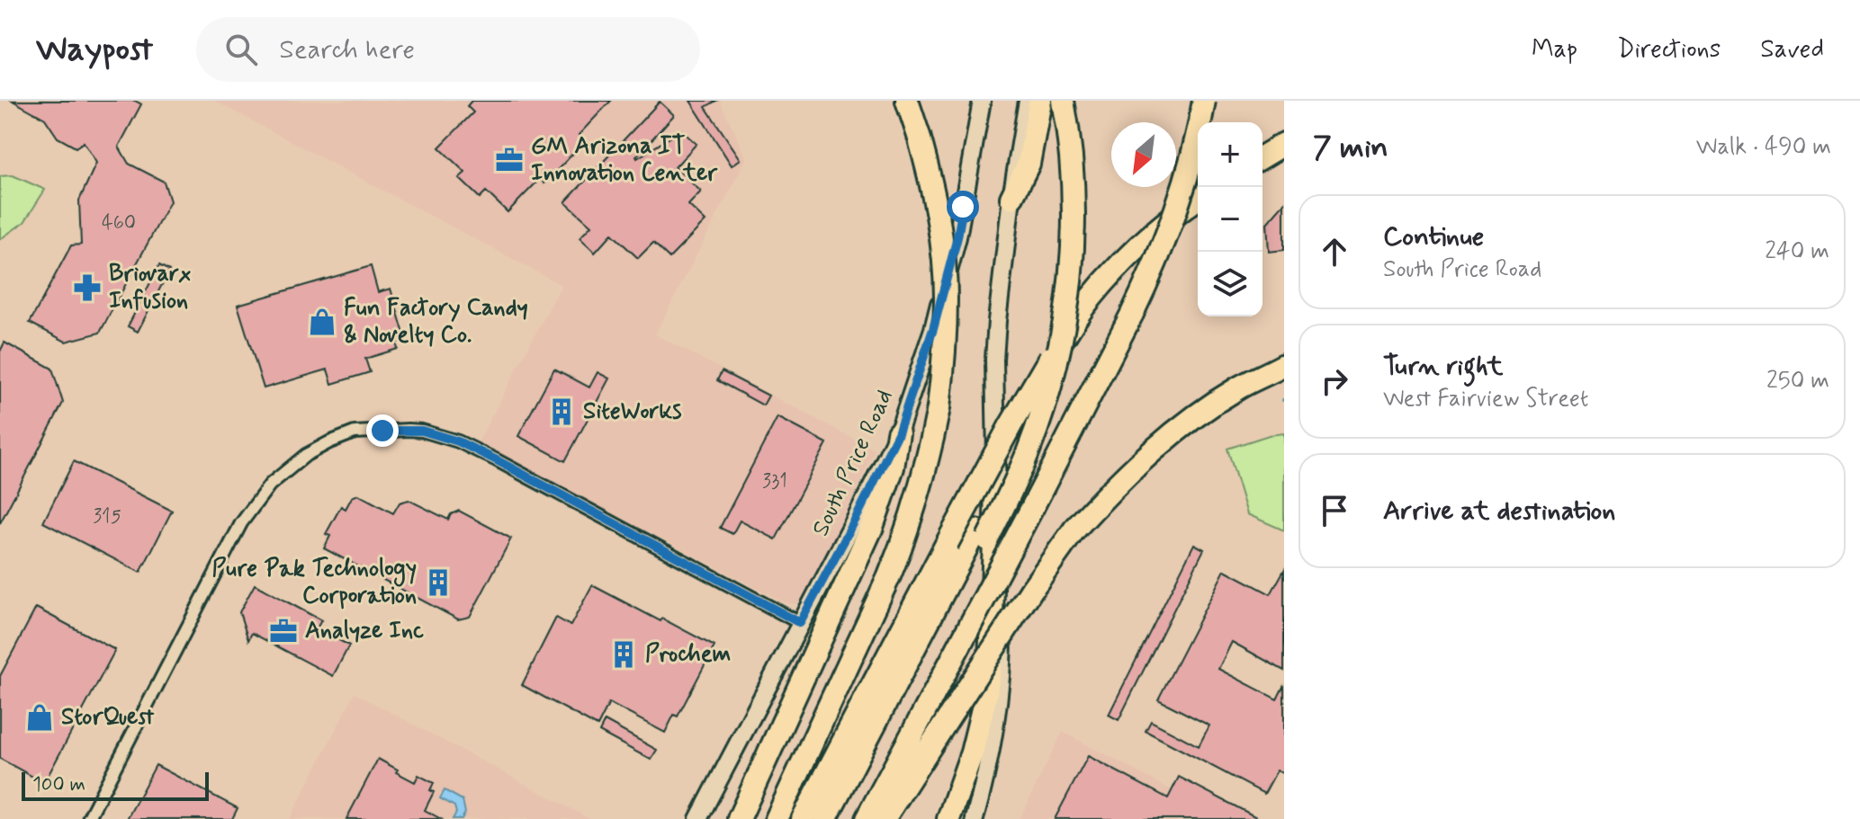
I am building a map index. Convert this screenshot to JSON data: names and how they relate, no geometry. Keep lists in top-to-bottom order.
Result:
{
  "streets": {
    "main road": ["South Price Road"]
  },
  "places": {
    "office": ["GM Arizona IT Innovation Center", "Analyze Inc"],
    "pharmacy": ["Briovarx Infusion"],
    "shop": ["Fun Factory Candy & Novelty Co.", "StorQuest"],
    "building": ["SiteWorks", "Pure Pak Technology Corporation", "Prochem"]
  },
  "house_numbers": ["460", "331", "315"],
  "scale_bar": "100 m",
  "north": "bottom left",
  "page": {
    "header": "Waypost",
    "search": "Search here",
    "nav": ["Map", "Directions", "Saved"],
    "heading": ["7 min", "Walk · 490 m"],
    "map_buttons": ["+", "−"],
    "list": [
      ["Continue", "South Price Road", "240 m"],
      ["Turn right", "West Fairview Street", "250 m"],
      "Arrive at destination"
    ],
    "scale": "100 m"
  }
}
